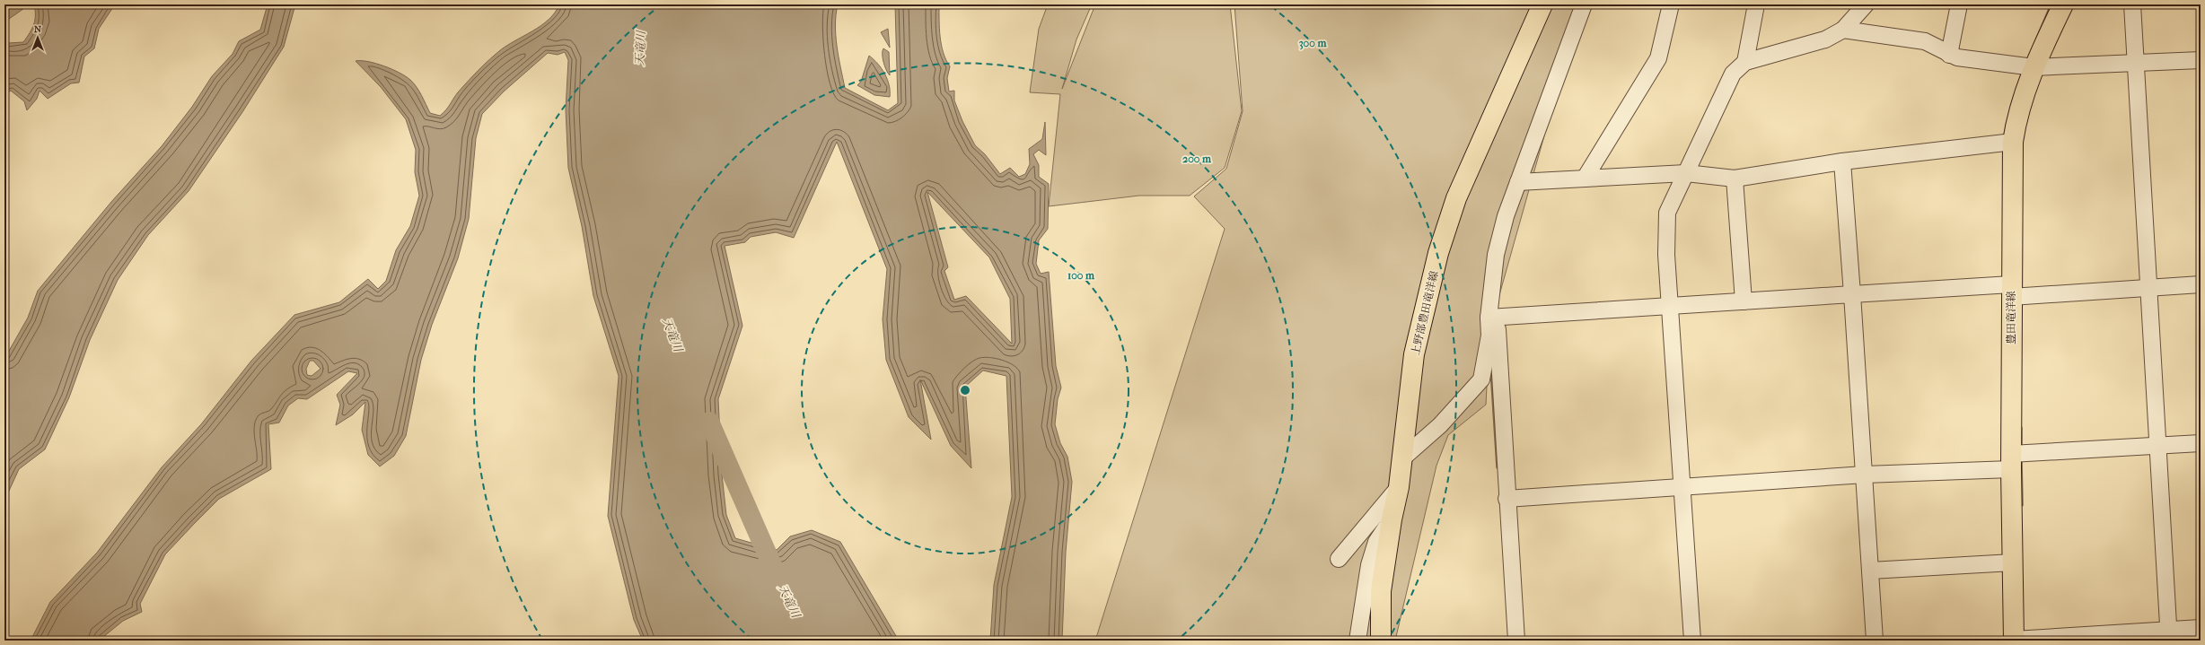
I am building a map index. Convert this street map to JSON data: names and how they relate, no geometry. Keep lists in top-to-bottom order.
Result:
{
  "streets": {
    "main road": ["上野部豊田竜洋線", "豊田竜洋線"]
  },
  "water": ["天竜川"],
  "north": "top",
  "rings": ["300 m", "200 m", "100 m"]
}
